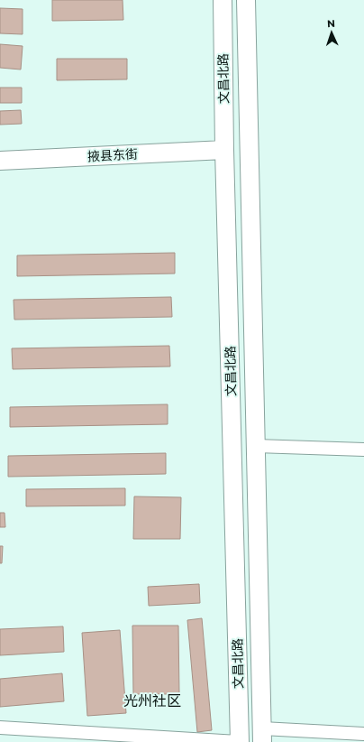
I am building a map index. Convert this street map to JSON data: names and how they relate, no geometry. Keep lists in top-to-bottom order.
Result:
{
  "streets": {
    "main road": ["文昌北路", "掖县东街"]
  },
  "crossings": [
    ["文昌北路", "掖县东街"]
  ],
  "districts": ["光州社区"],
  "north": "top"
}
